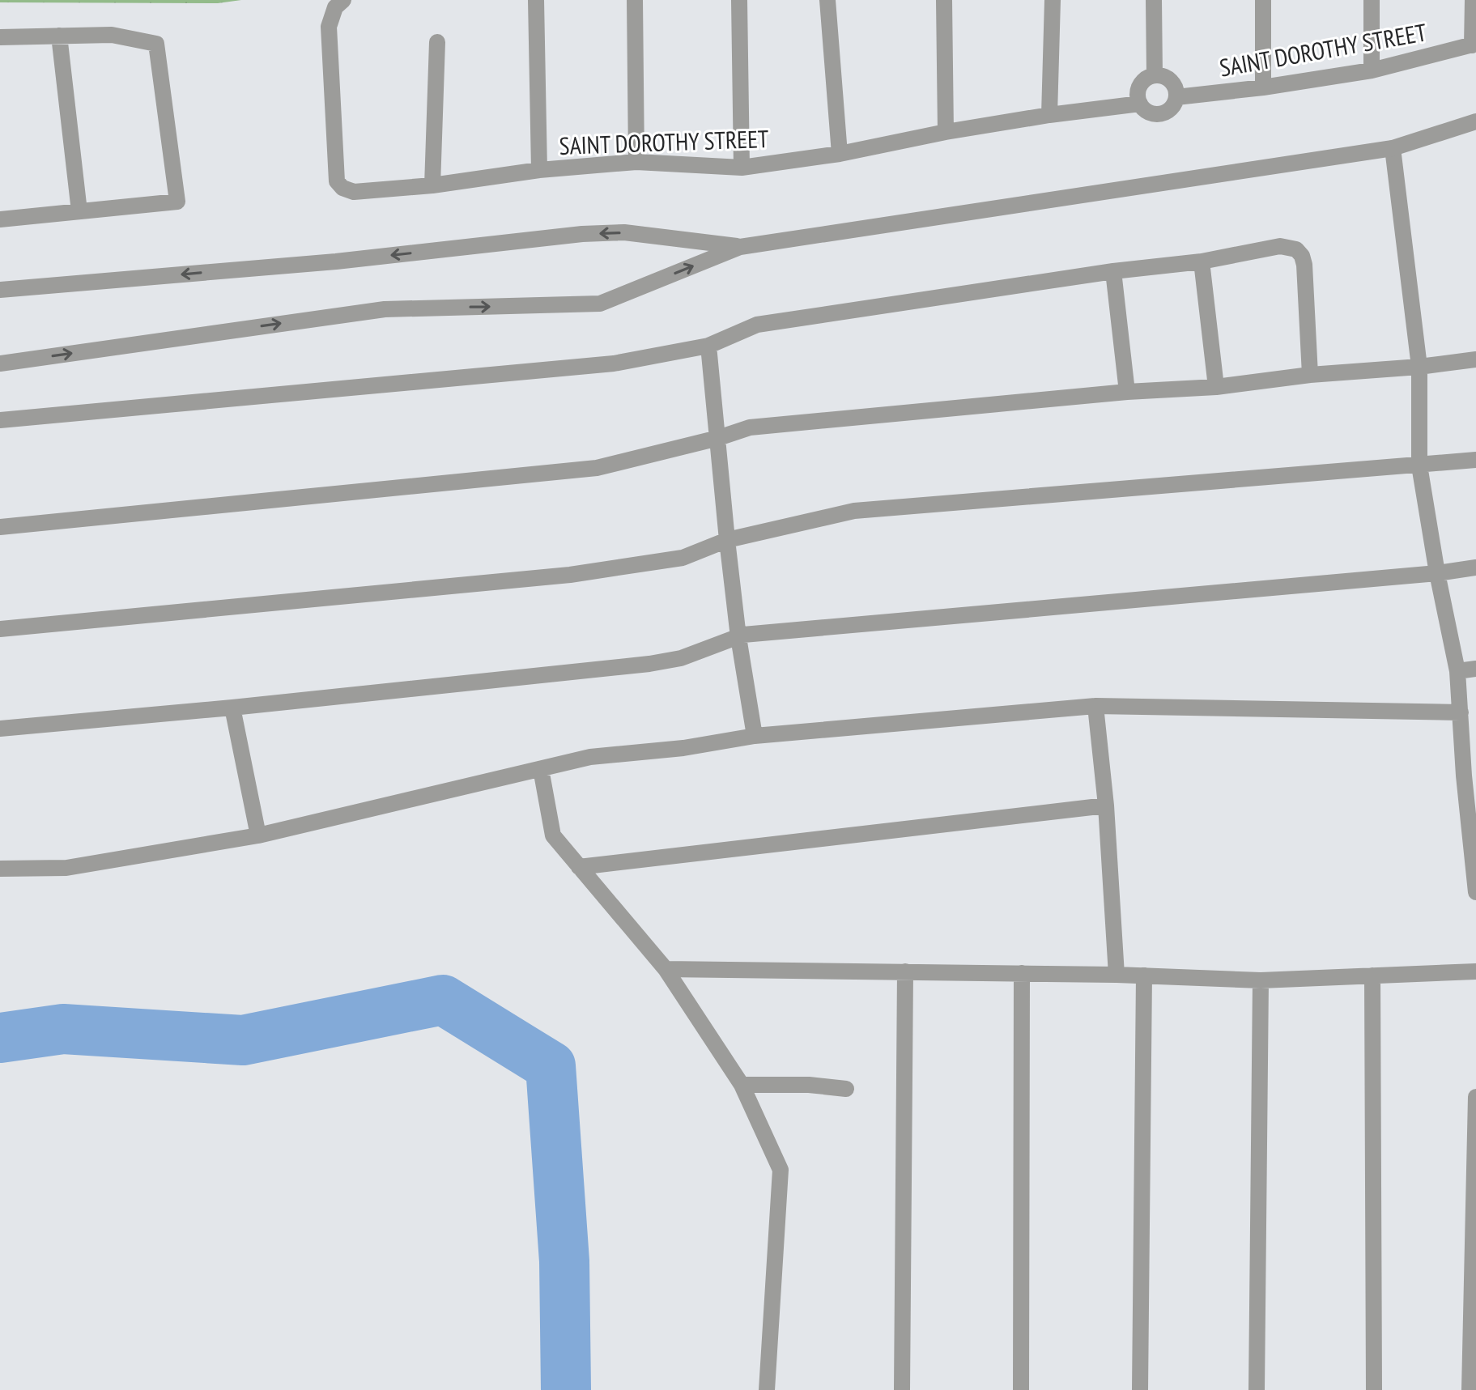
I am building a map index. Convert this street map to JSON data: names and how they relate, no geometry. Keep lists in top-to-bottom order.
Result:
{
  "streets": {
    "street": ["SAINT DOROTHY STREET"]
  }
}
